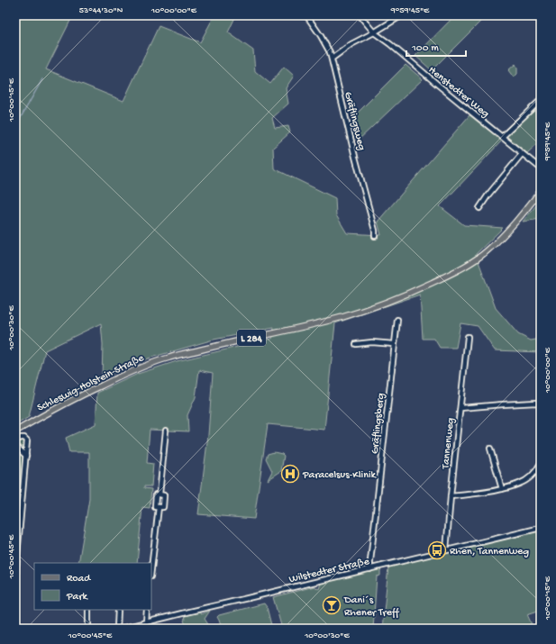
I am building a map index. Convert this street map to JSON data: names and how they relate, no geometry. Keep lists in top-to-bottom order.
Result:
{
  "streets": {
    "main road": ["L 284", "Schleswig-Holstein-Straße"],
    "street": [
      "Henstedter Weg",
      "Gräflingsweg",
      "Gräflingsberg",
      "Tannenweg",
      "Wilstedter Straße"
    ]
  },
  "crossings": [
    ["Gräflingsberg", "Wilstedter Straße"],
    ["Tannenweg", "Wilstedter Straße"]
  ],
  "places": {
    "hospital": ["Paracelsus-Klinik"],
    "bus stop": ["Rhen, Tannenweg"],
    "bar": ["Dani´s Rhener Treff"]
  },
  "legend": ["Road", "Park"],
  "scale_bar": "100 m",
  "coordinates": [
    "53°44'30\"N",
    "10°00'00\"E",
    "9°59'45\"E",
    "10°00'15\"E",
    "10°00'30\"E",
    "10°00'45\"E"
  ]
}
